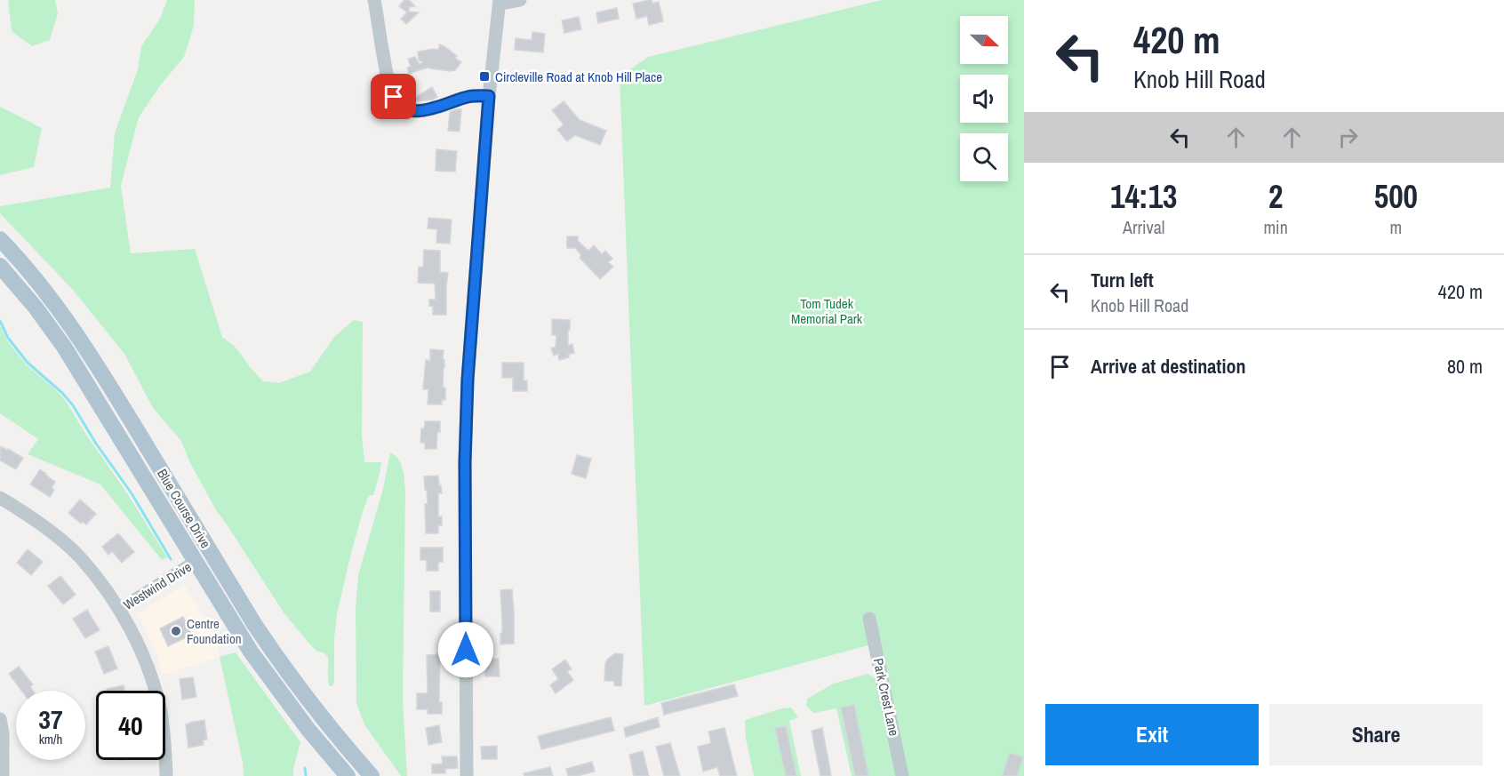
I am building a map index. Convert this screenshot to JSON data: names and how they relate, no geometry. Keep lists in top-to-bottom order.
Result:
{
  "streets": {
    "main road": ["Blue Course Drive"],
    "street": ["Westwind Drive", "Park Crest Lane"]
  },
  "crossings": [
    ["Blue Course Drive", "Westwind Drive"]
  ],
  "parks": ["Tom Tudek Memorial Park"],
  "places": {
    "transit": ["Circleville Road at Knob Hill Place"],
    "other": ["Centre Foundation"]
  },
  "north": "right",
  "page": {
    "turn": ["420 m", "Knob Hill Road"],
    "eta": [
      "14:13",
      "Arrival",
      "2",
      "min",
      "500",
      "m"
    ],
    "list": [
      {
        "name": "Turn left",
        "note": "Knob Hill Road",
        "value": "420 m"
      },
      {
        "name": "Arrive at destination",
        "value": "80 m"
      }
    ],
    "speed": "37 km/h",
    "limit": "40",
    "buttons": ["Exit", "Share"]
  }
}
